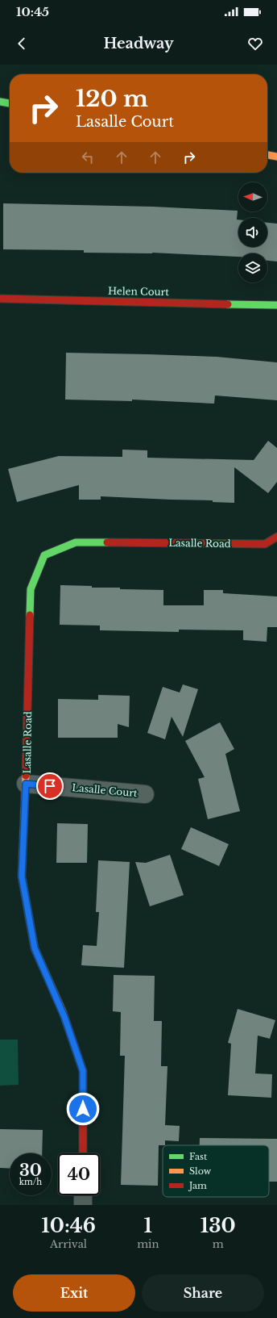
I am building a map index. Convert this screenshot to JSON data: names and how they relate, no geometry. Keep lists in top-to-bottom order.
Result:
{
  "streets": {
    "street": ["Helen Court", "Lasalle Road", "Lasalle Court"]
  },
  "crossings": [
    ["Lasalle Road", "Lasalle Court"]
  ],
  "legend": ["Fast", "Slow", "Jam"],
  "north": "left",
  "page": {
    "status": "10:45",
    "header": "Headway",
    "turn": ["120 m", "Lasalle Court"],
    "speed": "30 km/h",
    "limit": "40",
    "eta": [
      "10:46",
      "Arrival",
      "1",
      "min",
      "130",
      "m"
    ],
    "buttons": ["Exit", "Share"]
  }
}
